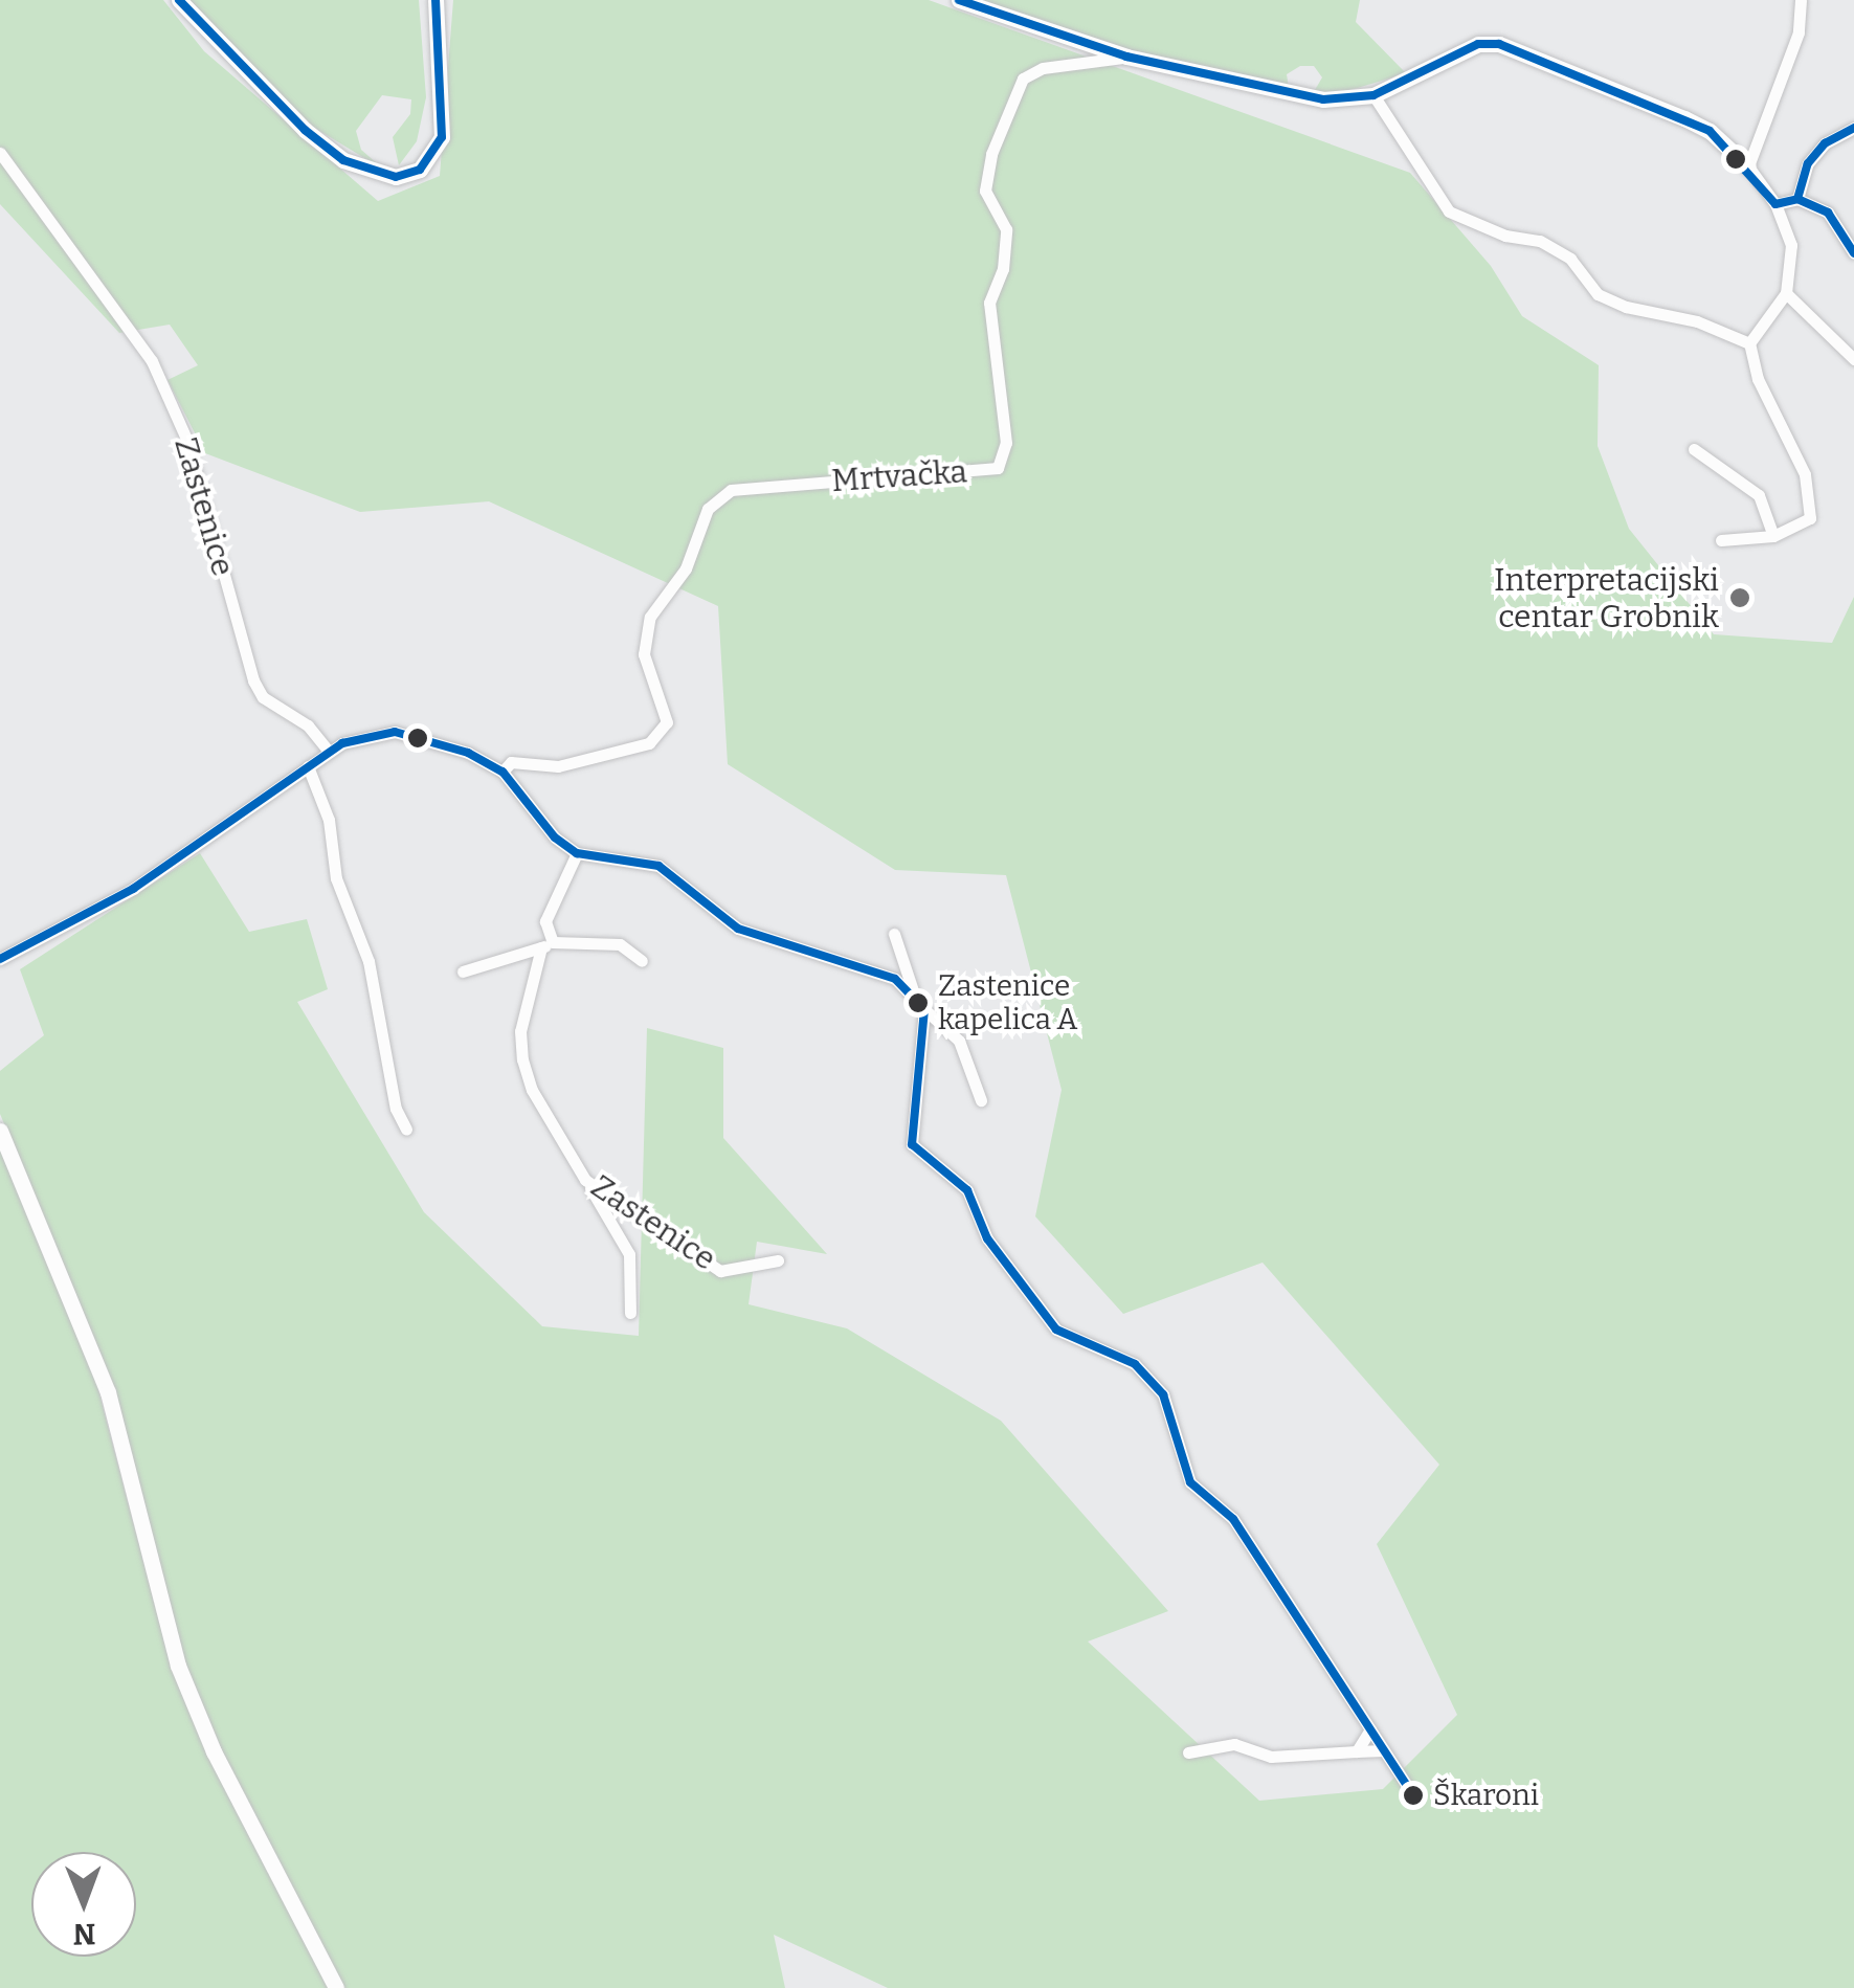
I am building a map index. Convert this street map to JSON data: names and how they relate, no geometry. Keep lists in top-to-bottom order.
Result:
{
  "streets": {
    "street": ["Mrtvačka", "Zastenice"]
  },
  "places": ["Interpretacijski centar Grobnik", "Zastenice kapelica A", "Škaroni"],
  "north": "bottom"
}
